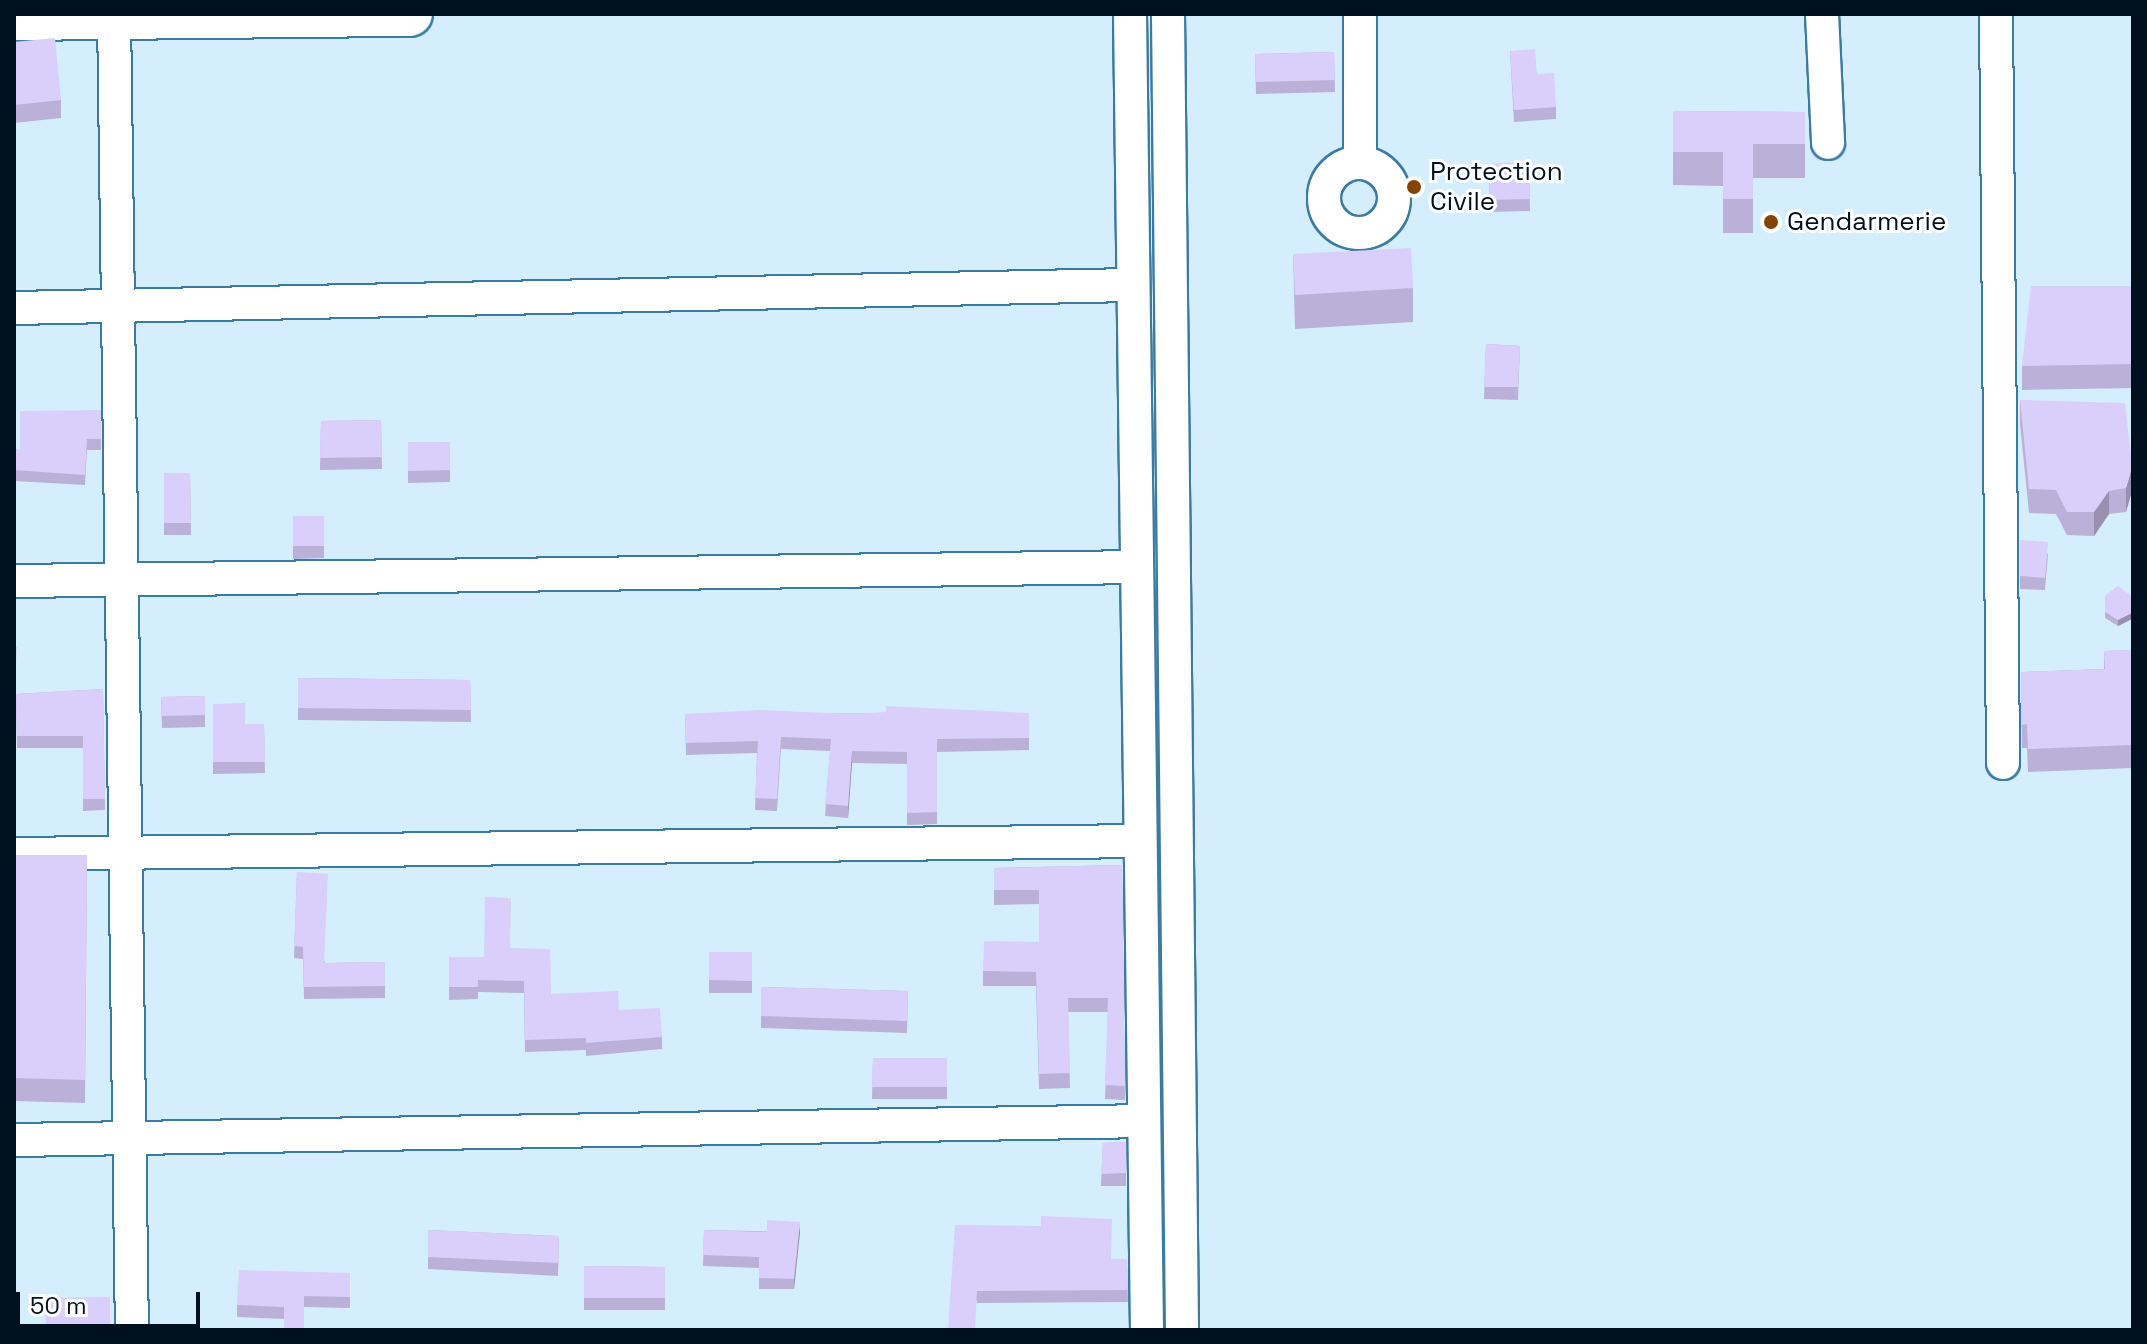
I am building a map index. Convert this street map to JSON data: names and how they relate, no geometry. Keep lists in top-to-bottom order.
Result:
{
  "places": ["Protection Civile", "Gendarmerie"],
  "scale_bar": "50 m"
}
